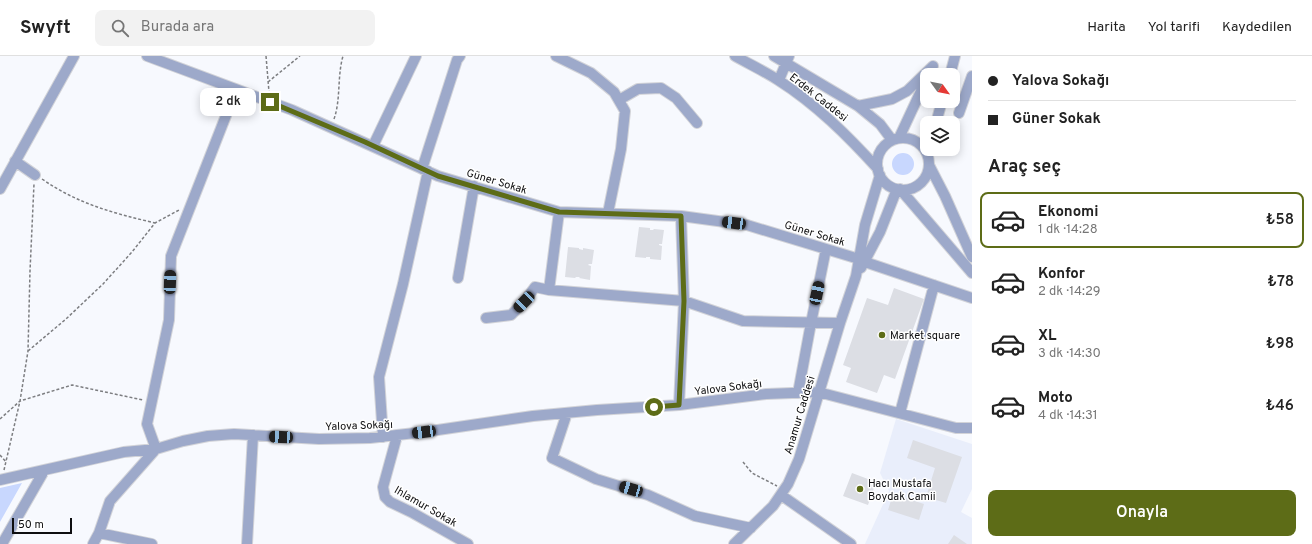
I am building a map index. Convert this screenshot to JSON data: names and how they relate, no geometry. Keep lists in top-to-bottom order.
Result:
{
  "streets": {
    "street": [
      "Erdek Caddesi",
      "Güner Sokak",
      "Yalova Sokağı",
      "Anamur Caddesi",
      "Ihlamur Sokak"
    ]
  },
  "crossings": [
    ["Güner Sokak", "Anamur Caddesi"],
    ["Yalova Sokağı", "Anamur Caddesi"],
    ["Yalova Sokağı", "Ihlamur Sokak"]
  ],
  "places": ["Market square", "Hacı Mustafa Boydak Camii"],
  "scale_bar": "50 m",
  "north": "bottom right",
  "page": {
    "header": "Swyft",
    "search": "Burada ara",
    "nav": ["Harita", "Yol tarifi", "Kaydedilen"],
    "banner": ["Yalova Sokağı", "Güner Sokak"],
    "bubble": "2 dk",
    "heading": "Araç seç",
    "list": [
      {
        "name": "Ekonomi",
        "note": "1 dk · 14:28",
        "value": "₺58"
      },
      {
        "name": "Konfor",
        "note": "2 dk · 14:29",
        "value": "₺78"
      },
      {
        "name": "XL",
        "note": "3 dk · 14:30",
        "value": "₺98"
      },
      {
        "name": "Moto",
        "note": "4 dk · 14:31",
        "value": "₺46"
      }
    ],
    "buttons": "Onayla",
    "scale": "50 m"
  }
}
